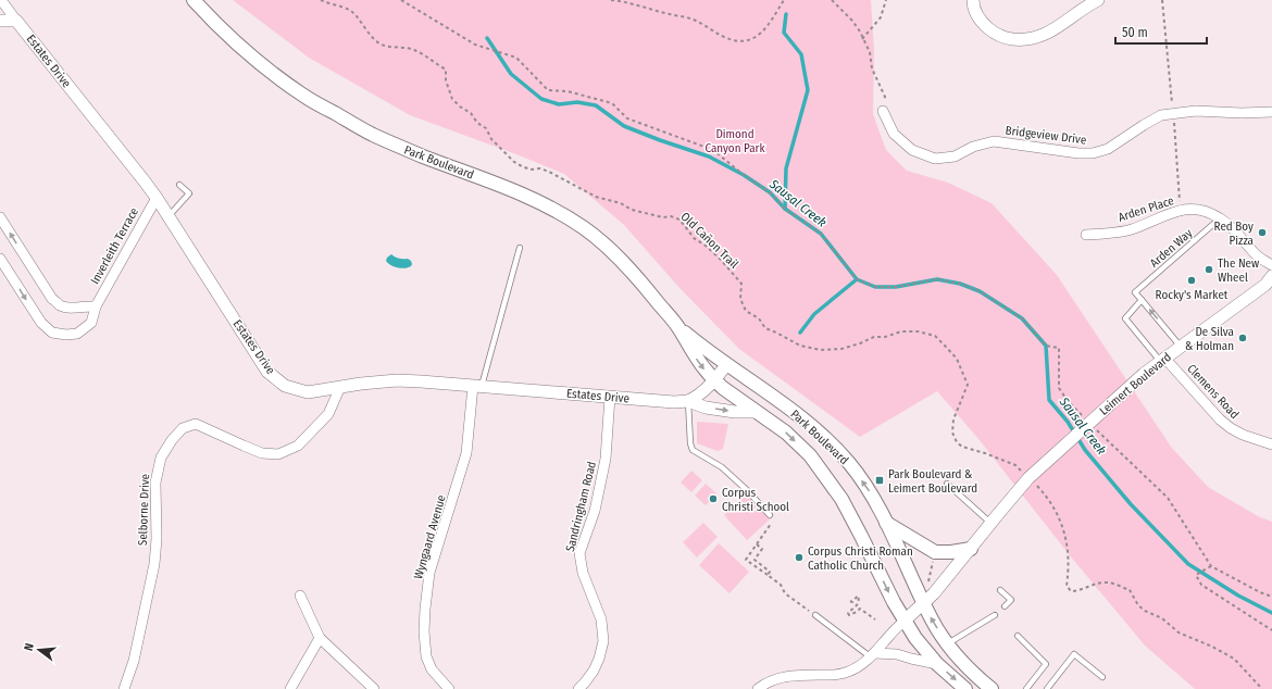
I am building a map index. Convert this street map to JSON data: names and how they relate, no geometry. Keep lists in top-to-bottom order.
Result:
{
  "streets": {
    "main road": ["Park Boulevard"],
    "street": [
      "Estates Drive",
      "Bridgeview Drive",
      "Arden Place",
      "Inverleith Terrace",
      "Leimert Boulevard",
      "Clemens Road",
      "Sandringham Road",
      "Selborne Drive",
      "Wyngaard Avenue"
    ],
    "lane": ["Arden Way"],
    "path": ["Old Cañon Trail"]
  },
  "crossings": [
    ["Estates Drive", "Park Boulevard"],
    ["Estates Drive", "Inverleith Terrace"],
    ["Estates Drive", "Sandringham Road"],
    ["Estates Drive", "Selborne Drive"],
    ["Estates Drive", "Wyngaard Avenue"],
    ["Park Boulevard", "Leimert Boulevard"],
    ["Arden Place", "Arden Way"],
    ["Leimert Boulevard", "Clemens Road"]
  ],
  "water": ["Sausal Creek"],
  "parks": ["Dimond Canyon Park"],
  "places": {
    "other": [
      "Red Boy Pizza",
      "The New Wheel",
      "Rocky's Market",
      "De Silva & Holman",
      "Corpus Christi School",
      "Corpus Christi Roman Catholic Church"
    ],
    "transit": ["Park Boulevard & Leimert Boulevard"]
  },
  "scale_bar": "50 m",
  "north": "left"
}
